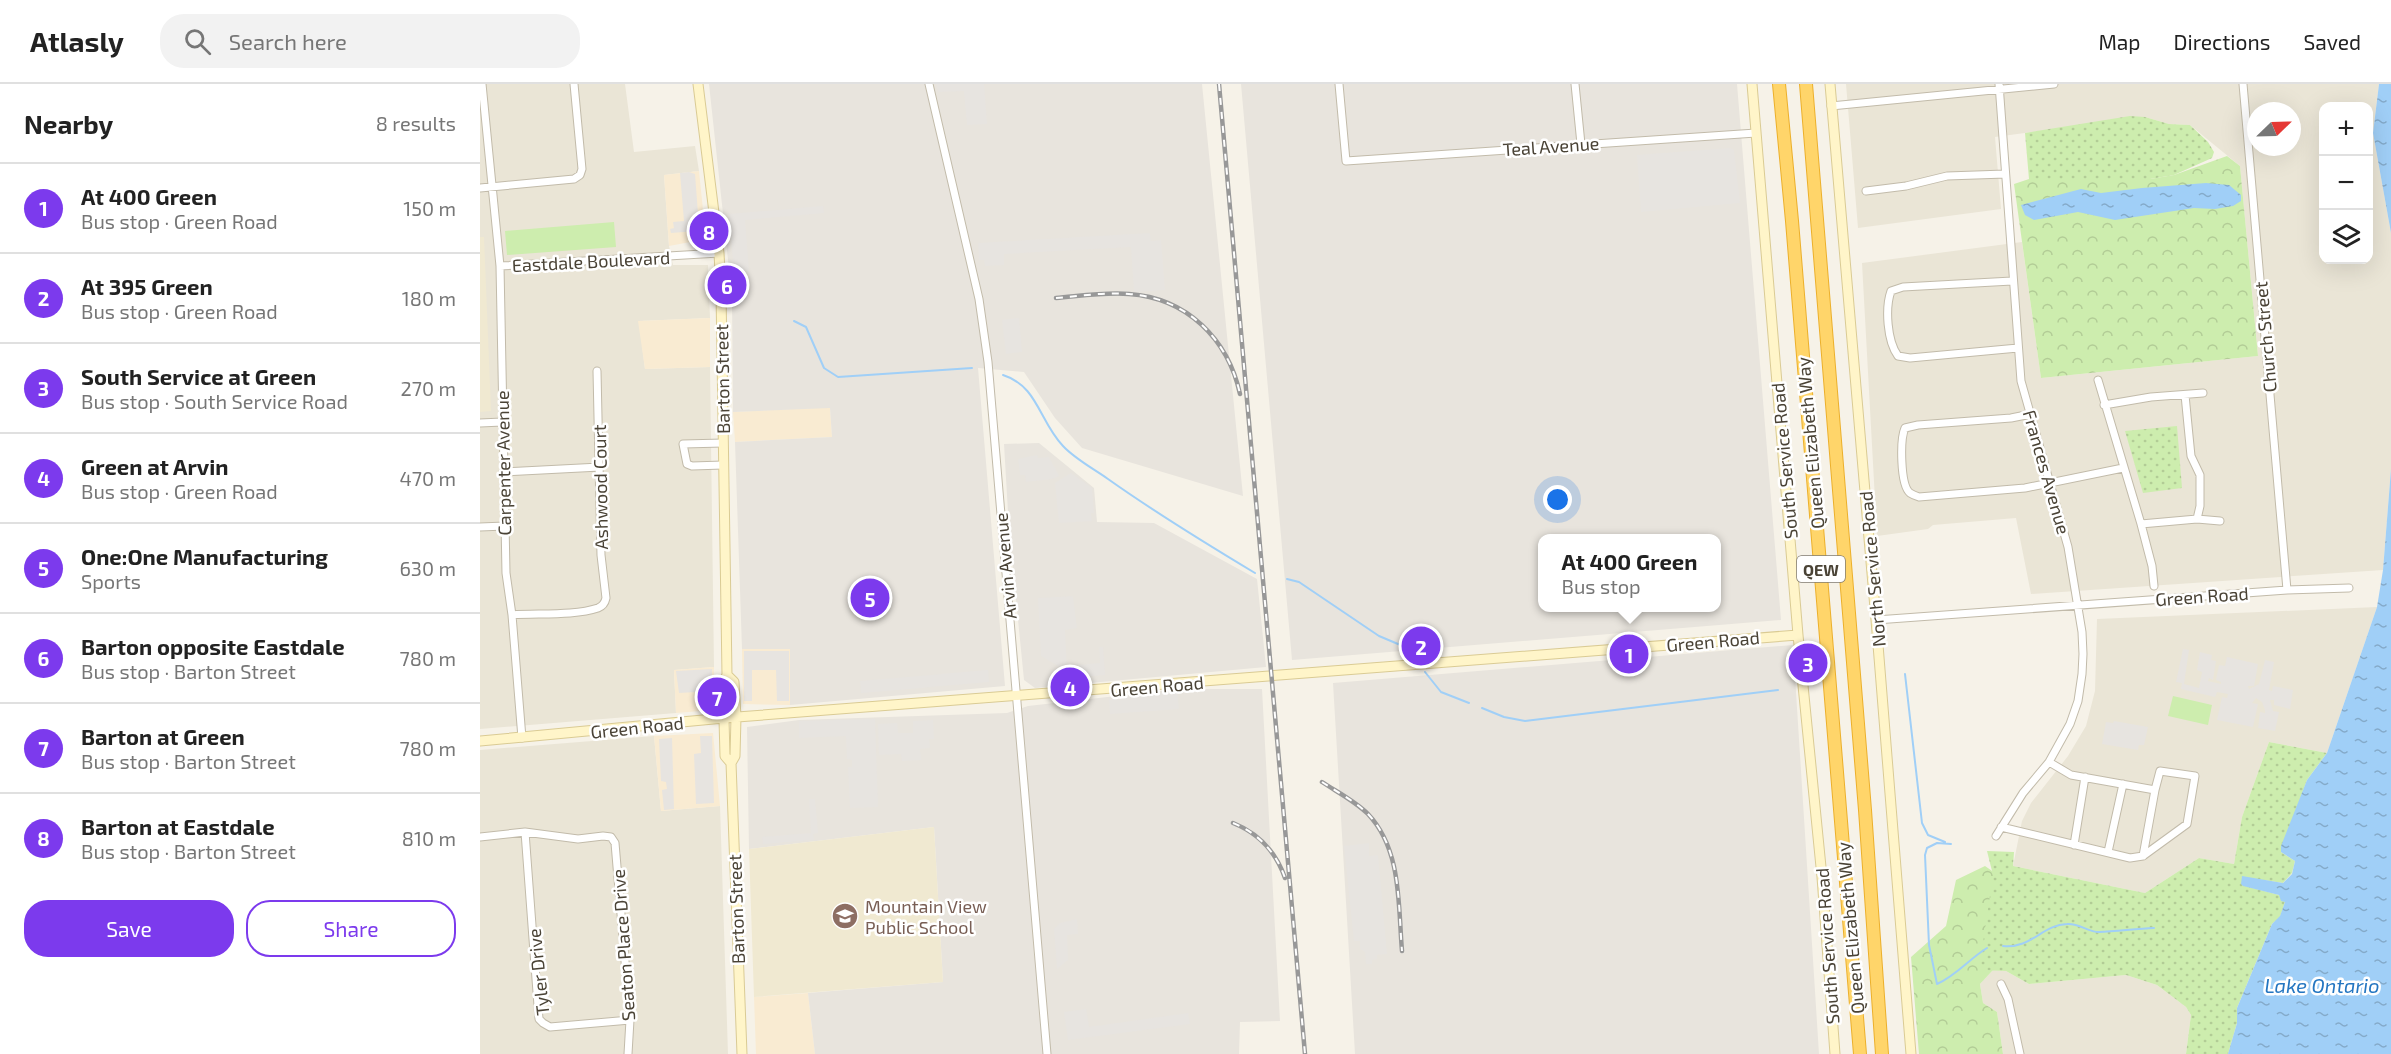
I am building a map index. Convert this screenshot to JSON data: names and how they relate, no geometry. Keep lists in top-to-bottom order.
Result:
{
  "streets": {
    "highway": ["Queen Elizabeth Way", "QEW"],
    "street": [
      "Teal Avenue",
      "Eastdale Boulevard",
      "Church Street",
      "Barton Street",
      "South Service Road",
      "Carpenter Avenue",
      "Frances Avenue",
      "Ashwood Court",
      "Arvin Avenue",
      "North Service Road",
      "Green Road",
      "Seaton Place Drive",
      "Tyler Drive"
    ]
  },
  "crossings": [
    ["Teal Avenue", "South Service Road"],
    ["Eastdale Boulevard", "Barton Street"],
    ["Eastdale Boulevard", "Carpenter Avenue"],
    ["Church Street", "Green Road"],
    ["Barton Street", "Green Road"],
    ["South Service Road", "Green Road"],
    ["Carpenter Avenue", "Ashwood Court"],
    ["Carpenter Avenue", "Green Road"],
    ["Frances Avenue", "Green Road"],
    ["Arvin Avenue", "Green Road"],
    ["North Service Road", "Green Road"],
    ["Seaton Place Drive", "Tyler Drive"]
  ],
  "water": ["Lake Ontario"],
  "places": {
    "school or university": ["Mountain View Public School"]
  },
  "north": "top right",
  "page": {
    "header": "Atlasly",
    "search": "Search here",
    "nav": ["Map", "Directions", "Saved"],
    "heading": ["Nearby", "8 results"],
    "map_buttons": ["+", "−"],
    "list": [
      {
        "mark": "1",
        "name": "At 400 Green",
        "note": "Bus stop · Green Road",
        "value": "150 m"
      },
      {
        "mark": "2",
        "name": "At 395 Green",
        "note": "Bus stop · Green Road",
        "value": "180 m"
      },
      {
        "mark": "3",
        "name": "South Service at Green",
        "note": "Bus stop · South Service Road",
        "value": "270 m"
      },
      {
        "mark": "4",
        "name": "Green at Arvin",
        "note": "Bus stop · Green Road",
        "value": "470 m"
      },
      {
        "mark": "5",
        "name": "One:One Manufacturing",
        "note": "Sports",
        "value": "630 m"
      },
      {
        "mark": "6",
        "name": "Barton opposite Eastdale",
        "note": "Bus stop · Barton Street",
        "value": "780 m"
      },
      {
        "mark": "7",
        "name": "Barton at Green",
        "note": "Bus stop · Barton Street",
        "value": "780 m"
      },
      {
        "mark": "8",
        "name": "Barton at Eastdale",
        "note": "Bus stop · Barton Street",
        "value": "810 m"
      }
    ],
    "pins": [
      "8",
      "6",
      "5",
      "2",
      "1",
      "3",
      "4",
      "7"
    ],
    "popup": ["At 400 Green", "Bus stop"],
    "buttons": ["Save", "Share"]
  }
}
